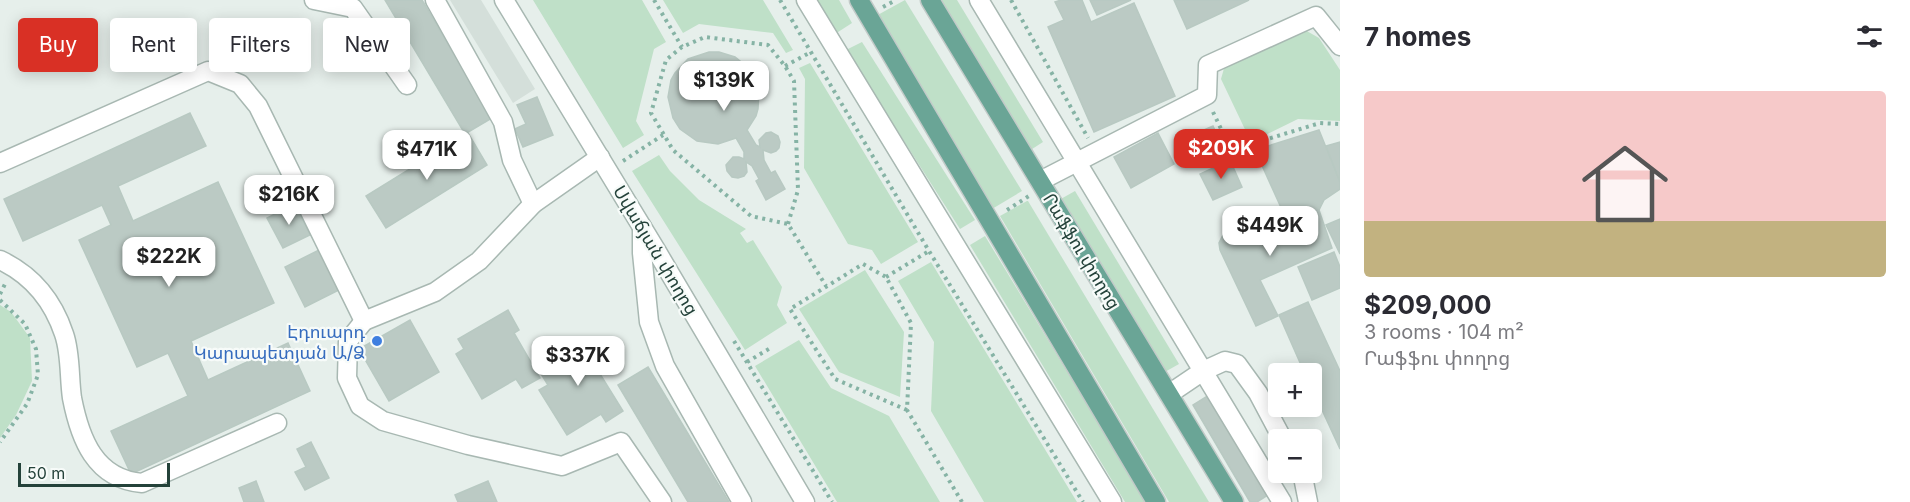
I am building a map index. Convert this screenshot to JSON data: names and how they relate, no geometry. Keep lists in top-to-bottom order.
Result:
{
  "streets": {
    "main road": ["Րաֆֆու փողոց"],
    "street": ["Սվաճյան փողոց"]
  },
  "places": ["Էդուարդ Կարապետյան Ա/Ձ"],
  "scale_bar": "50 m",
  "page": {
    "heading": "7 homes",
    "chip": [
      "Buy",
      "Rent",
      "Filters",
      "New"
    ],
    "price": [
      "$139K",
      "$209K",
      "$471K",
      "$216K",
      "$449K",
      "$222K",
      "$337K"
    ],
    "list": [
      {
        "name": "$209,000",
        "note": "3 rooms · 104 m² · Րաֆֆու փողոց"
      }
    ],
    "map_buttons": ["+", "−"],
    "scale": "50 m"
  }
}
